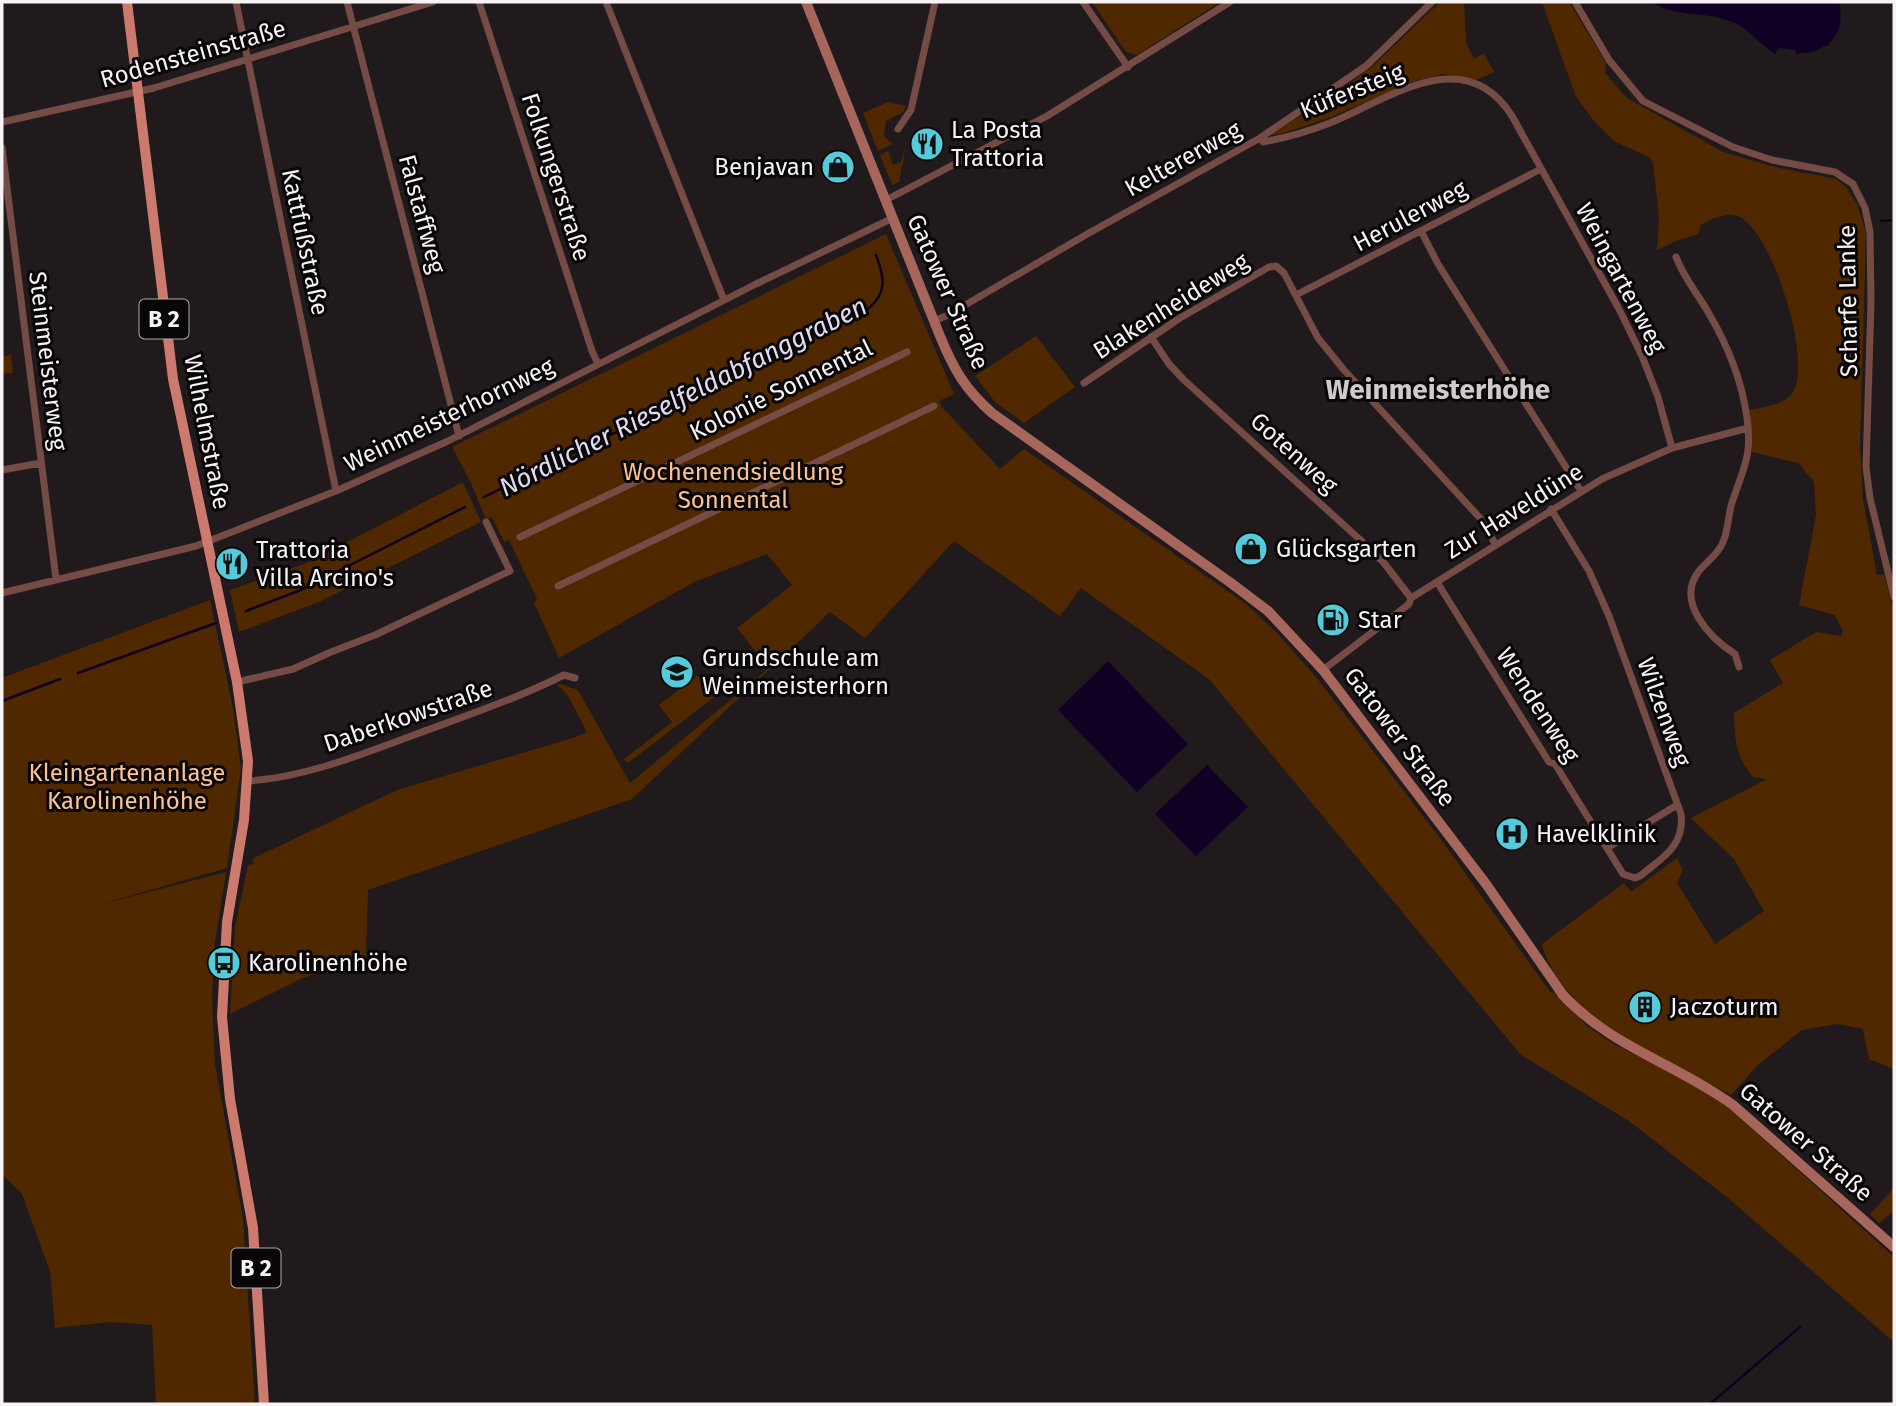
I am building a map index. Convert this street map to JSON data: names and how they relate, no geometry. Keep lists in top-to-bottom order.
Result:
{
  "streets": {
    "main road": ["Gatower Straße", "B 2", "Wilhelmstraße"],
    "street": [
      "Rodensteinstraße",
      "Küfersteig",
      "Keltererweg",
      "Folkungerstraße",
      "Falstaffweg",
      "Herulerweg",
      "Kattfußstraße",
      "Weingartenweg",
      "Scharfe Lanke",
      "Blakenheideweg",
      "Steinmeisterweg",
      "Kolonie Sonnental",
      "Weinmeisterhornweg",
      "Gotenweg",
      "Zur Haveldüne",
      "Wendenweg",
      "Wilzenweg",
      "Daberkowstraße"
    ]
  },
  "crossings": [
    ["Rodensteinstraße", "Falstaffweg"],
    ["Rodensteinstraße", "Kattfußstraße"],
    ["Rodensteinstraße", "Wilhelmstraße"],
    ["Küfersteig", "Keltererweg"],
    ["Küfersteig", "Weingartenweg"],
    ["Keltererweg", "Gatower Straße"],
    ["Folkungerstraße", "Weinmeisterhornweg"],
    ["Falstaffweg", "Weinmeisterhornweg"],
    ["Herulerweg", "Weingartenweg"],
    ["Herulerweg", "Blakenheideweg"],
    ["Kattfußstraße", "Weinmeisterhornweg"],
    ["Weingartenweg", "Zur Haveldüne"],
    ["Gatower Straße", "Weinmeisterhornweg"],
    ["Gatower Straße", "Zur Haveldüne"],
    ["Blakenheideweg", "Gotenweg"],
    ["Steinmeisterweg", "Weinmeisterhornweg"],
    ["Weinmeisterhornweg", "Wilhelmstraße"],
    ["Wilhelmstraße", "Daberkowstraße"],
    ["Gotenweg", "Zur Haveldüne"],
    ["Zur Haveldüne", "Wendenweg"],
    ["Zur Haveldüne", "Wilzenweg"],
    ["Wendenweg", "Wilzenweg"]
  ],
  "districts": ["Weinmeisterhöhe"],
  "water": ["Nördlicher Rieselfeldabfanggraben"],
  "parks": ["Wochenendsiedlung Sonnental", "Kleingartenanlage Karolinenhöhe"],
  "places": {
    "restaurant": ["La Posta Trattoria", "Trattoria Villa Arcino's"],
    "shop": ["Benjavan", "Glücksgarten"],
    "fuel station": ["Star"],
    "school or university": ["Grundschule am Weinmeisterhorn"],
    "hospital": ["Havelklinik"],
    "bus stop": ["Karolinenhöhe"],
    "building": ["Jaczoturm"]
  }
}
